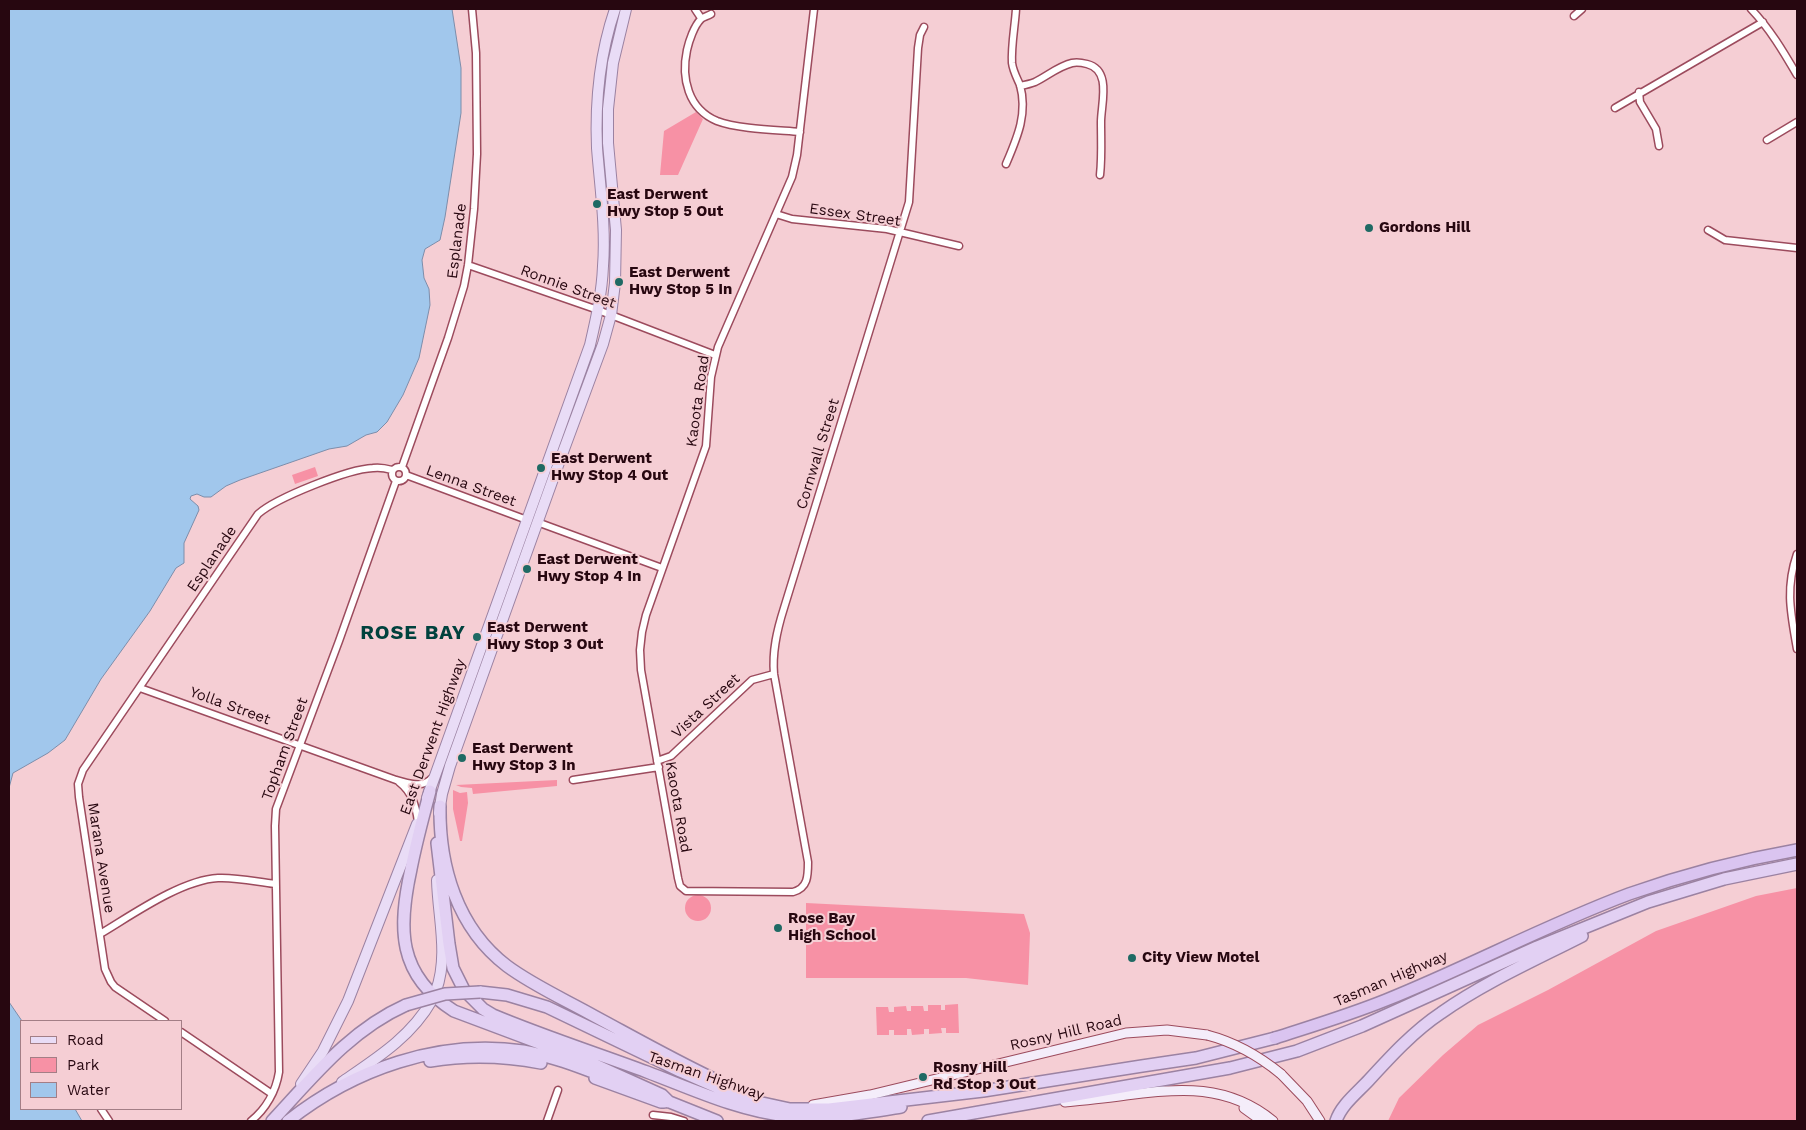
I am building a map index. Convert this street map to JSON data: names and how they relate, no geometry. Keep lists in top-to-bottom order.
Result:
{
  "streets": {
    "highway": ["Tasman Highway"],
    "main road": ["East Derwent Highway", "Rosny Hill Road"],
    "street": [
      "Essex Street",
      "Esplanade",
      "Ronnie Street",
      "Kaoota Road",
      "Cornwall Street",
      "Lenna Street",
      "Yolla Street",
      "Vista Street",
      "Topham Street",
      "Marana Avenue"
    ]
  },
  "crossings": [
    ["Essex Street", "Kaoota Road"],
    ["Essex Street", "Cornwall Street"],
    ["Esplanade", "Ronnie Street"],
    ["Esplanade", "Lenna Street"],
    ["Esplanade", "Yolla Street"],
    ["Esplanade", "Topham Street"],
    ["Esplanade", "Marana Avenue"],
    ["Ronnie Street", "Kaoota Road"],
    ["Ronnie Street", "East Derwent Highway"],
    ["Kaoota Road", "Cornwall Street"],
    ["Kaoota Road", "Vista Street"],
    ["Cornwall Street", "Vista Street"],
    ["Lenna Street", "East Derwent Highway"],
    ["Lenna Street", "Topham Street"],
    ["Yolla Street", "East Derwent Highway"],
    ["Yolla Street", "Topham Street"],
    ["Yolla Street", "Marana Avenue"],
    ["East Derwent Highway", "Tasman Highway"],
    ["Tasman Highway", "Rosny Hill Road"]
  ],
  "districts": ["ROSE BAY"],
  "places": [
    "East Derwent Hwy Stop 5 Out",
    "Gordons Hill",
    "East Derwent Hwy Stop 5 In",
    "East Derwent Hwy Stop 4 Out",
    "East Derwent Hwy Stop 4 In",
    "East Derwent Hwy Stop 3 Out",
    "East Derwent Hwy Stop 3 In",
    "Rose Bay High School",
    "City View Motel",
    "Rosny Hill Rd Stop 3 Out"
  ],
  "legend": ["Road", "Park", "Water"]
}
